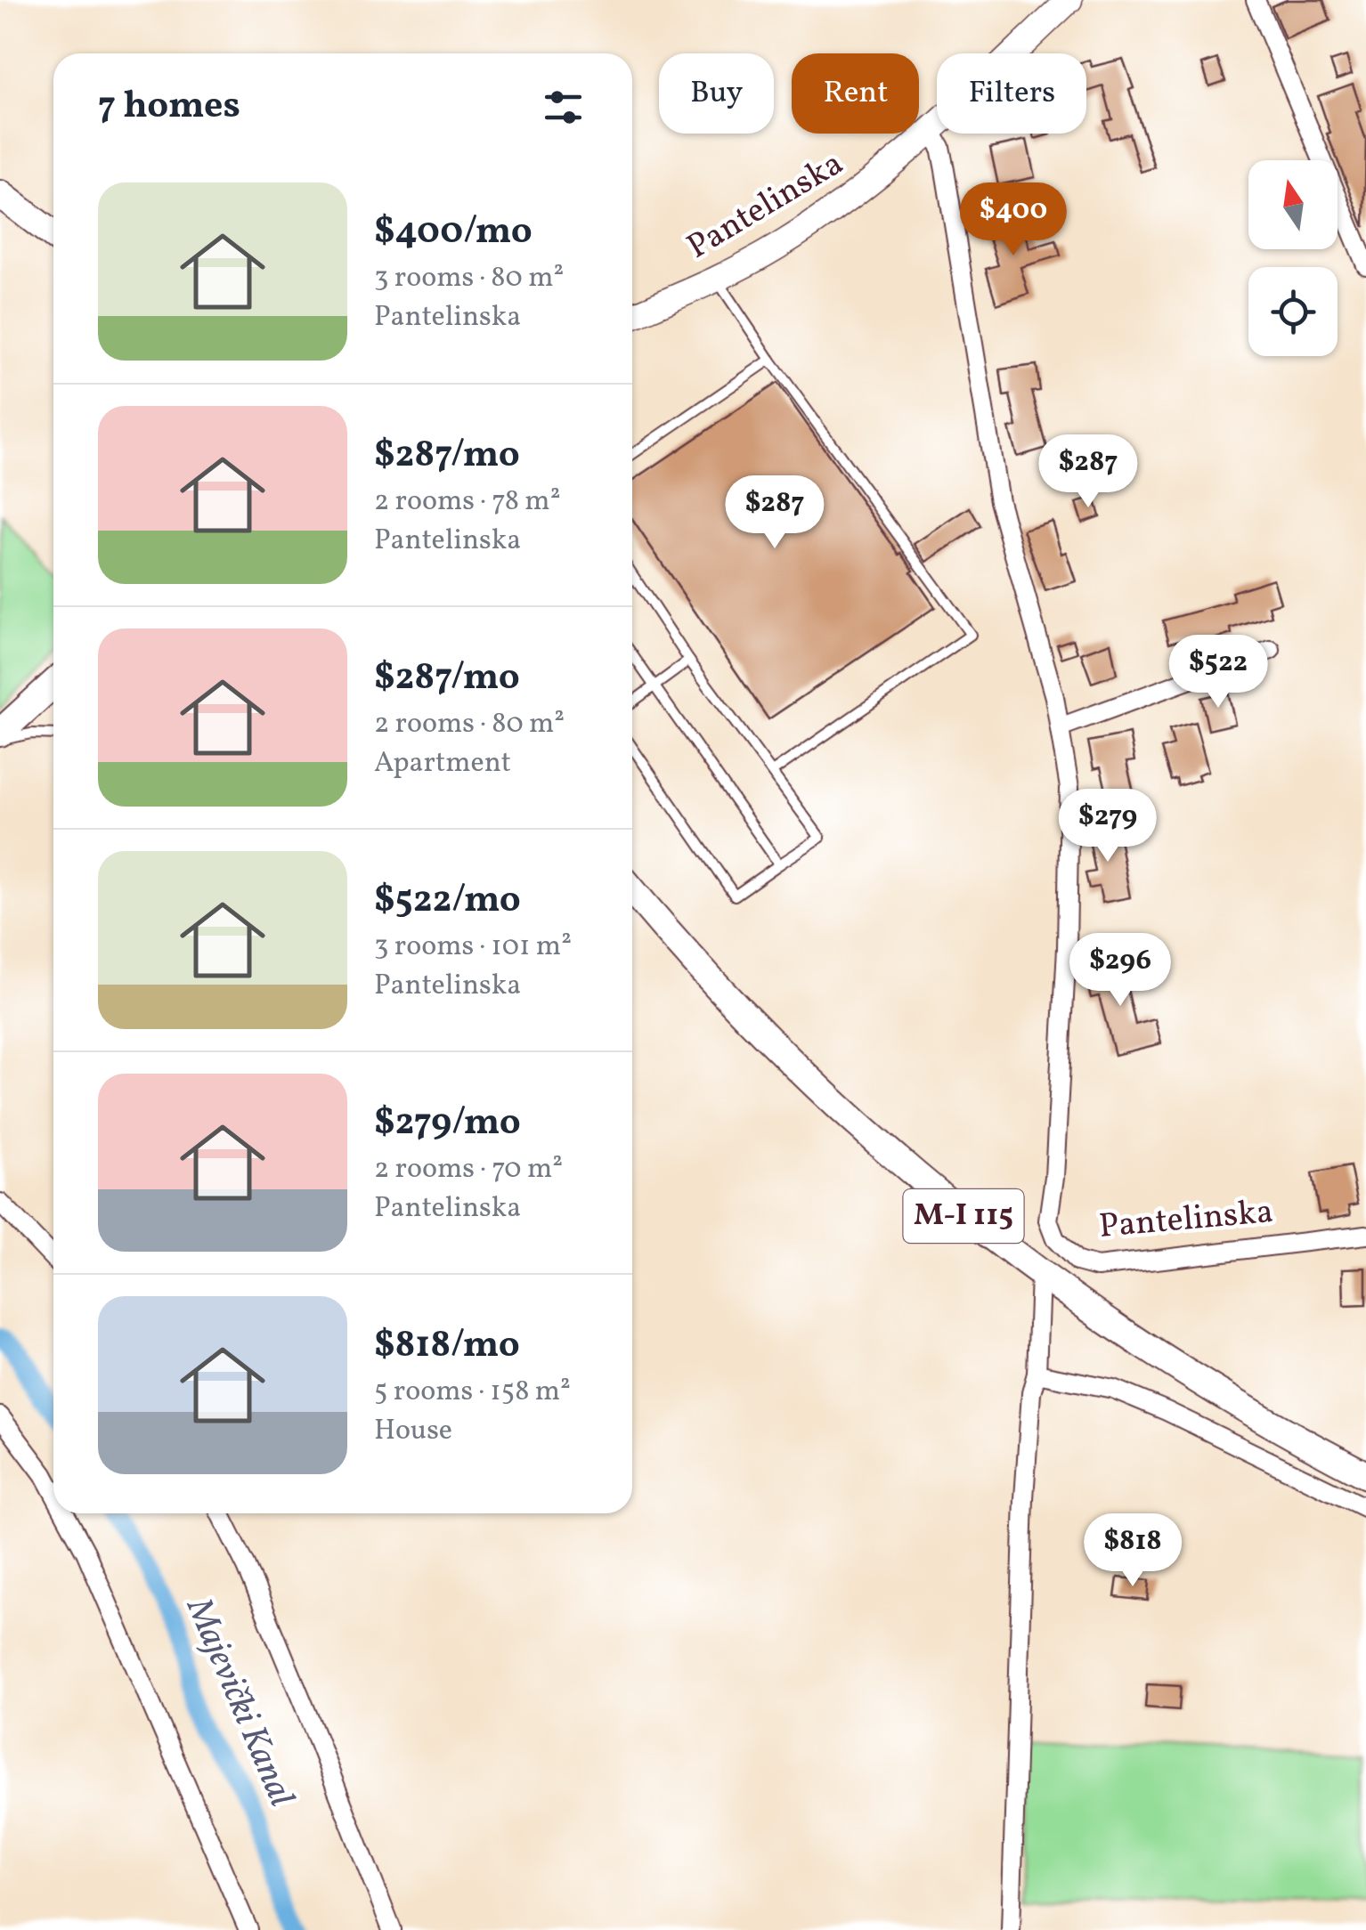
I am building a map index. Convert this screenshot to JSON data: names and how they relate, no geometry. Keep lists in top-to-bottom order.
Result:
{
  "streets": {
    "main road": ["Pantelinska", "M-I 115"]
  },
  "water": ["Majevički Kanal"],
  "north": "top",
  "page": {
    "chip": ["Buy", "Rent", "Filters"],
    "heading": "7 homes",
    "list": [
      {
        "name": "$400/mo",
        "note": "3 rooms · 80 m² · Pantelinska"
      },
      {
        "name": "$287/mo",
        "note": "2 rooms · 78 m² · Pantelinska"
      },
      {
        "name": "$287/mo",
        "note": "2 rooms · 80 m² · Apartment"
      },
      {
        "name": "$522/mo",
        "note": "3 rooms · 101 m² · Pantelinska"
      },
      {
        "name": "$279/mo",
        "note": "2 rooms · 70 m² · Pantelinska"
      },
      {
        "name": "$818/mo",
        "note": "5 rooms · 158 m² · House"
      }
    ],
    "price": [
      "$400",
      "$287",
      "$287",
      "$522",
      "$279",
      "$296",
      "$818"
    ]
  }
}
